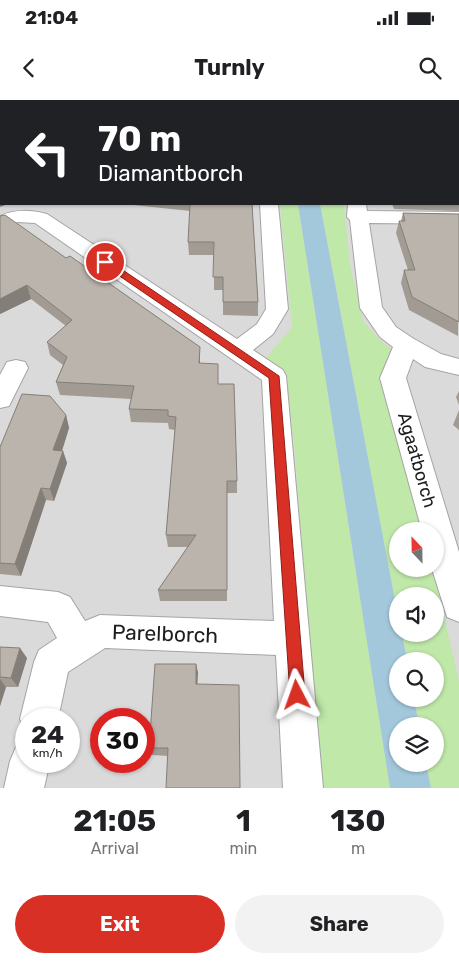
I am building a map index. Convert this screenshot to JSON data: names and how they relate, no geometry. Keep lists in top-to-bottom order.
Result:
{
  "streets": {
    "street": ["Agaatborch", "Parelborch"]
  },
  "north": "top",
  "page": {
    "status": "21:04",
    "header": "Turnly",
    "turn": ["70 m", "Diamantborch"],
    "speed": "24 km/h",
    "limit": "30",
    "eta": [
      "21:05",
      "Arrival",
      "1",
      "min",
      "130",
      "m"
    ],
    "buttons": ["Exit", "Share"]
  }
}
